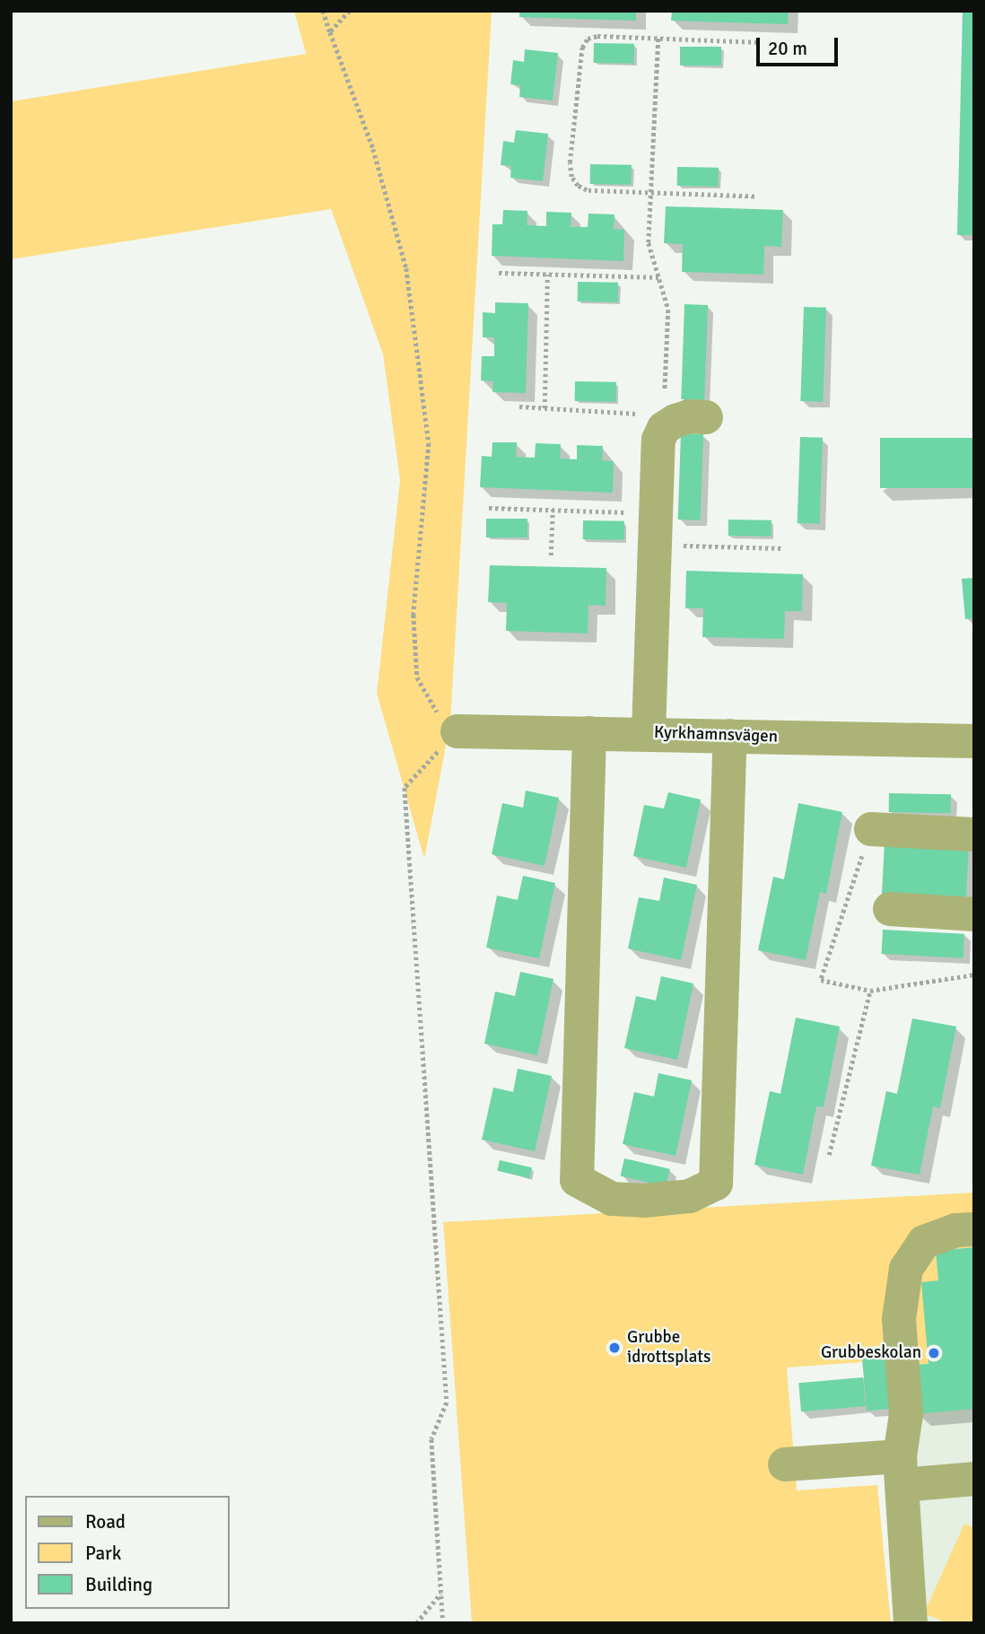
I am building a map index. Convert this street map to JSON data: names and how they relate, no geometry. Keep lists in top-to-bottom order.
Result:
{
  "streets": {
    "street": ["Kyrkhamnsvägen"]
  },
  "places": ["Grubbe idrottsplats", "Grubbeskolan"],
  "legend": ["Road", "Park", "Building"],
  "scale_bar": "20 m"
}
